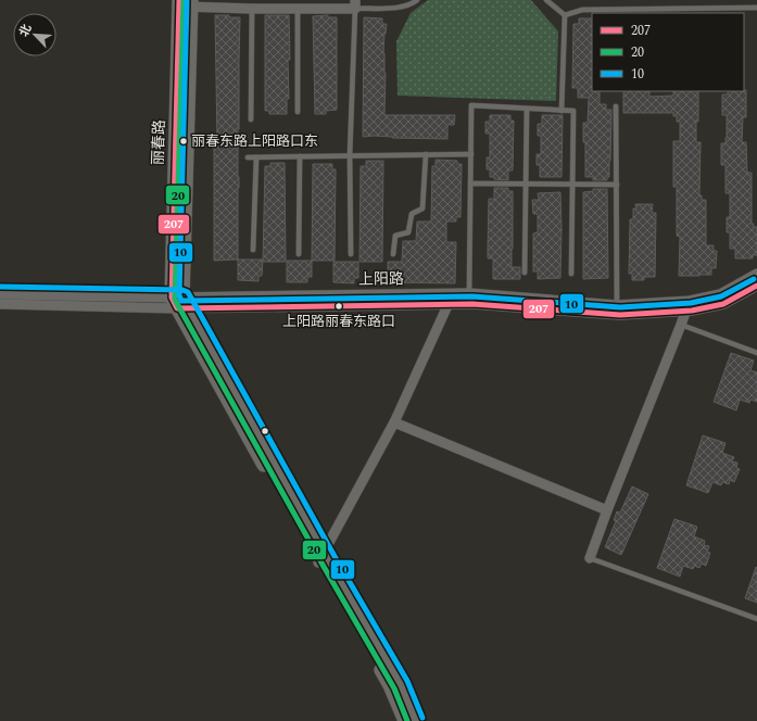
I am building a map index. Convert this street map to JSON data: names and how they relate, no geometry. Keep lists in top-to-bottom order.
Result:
{
  "streets": {
    "main road": ["丽春路"],
    "street": ["上阳路"]
  },
  "crossings": [
    ["丽春路", "上阳路"]
  ],
  "places": ["丽春东路上阳路口东", "上阳路丽春东路口"],
  "lines": ["transit line 207", "transit line 20", "transit line 10"],
  "legend": ["207", "20", "10"],
  "north": "top left"
}
